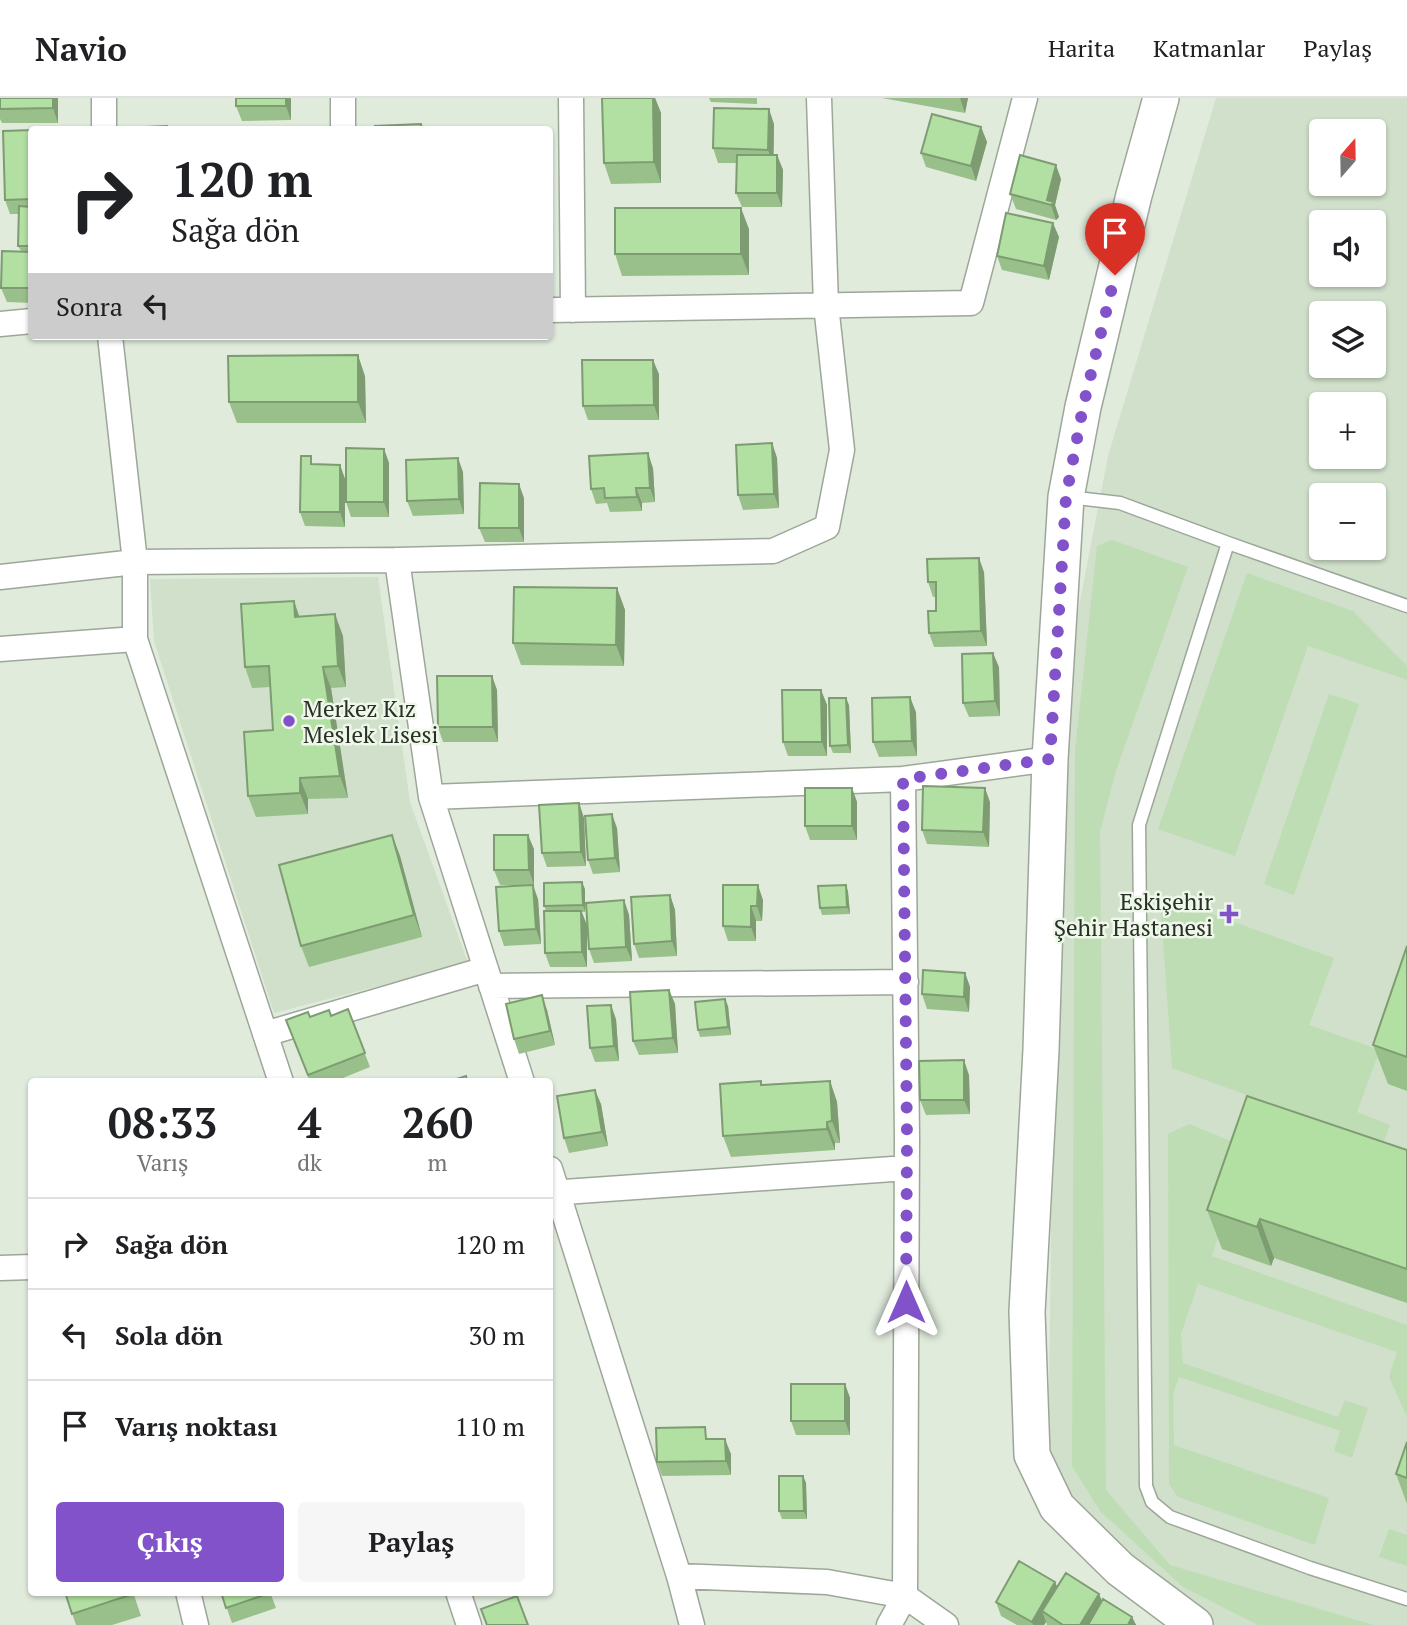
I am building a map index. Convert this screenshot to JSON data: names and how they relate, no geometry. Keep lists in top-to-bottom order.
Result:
{
  "places": {
    "other": ["Merkez Kız Meslek Lisesi"],
    "health": ["Eskişehir Şehir Hastanesi"]
  },
  "north": "top",
  "page": {
    "header": "Navio",
    "nav": ["Harita", "Katmanlar", "Paylaş"],
    "map_buttons": ["+", "−"],
    "turn": ["120 m", "Sağa dön"],
    "then": "Sonra",
    "eta": [
      "08:33",
      "Varış",
      "4",
      "dk",
      "260",
      "m"
    ],
    "list": [
      {
        "name": "Sağa dön",
        "value": "120 m"
      },
      {
        "name": "Sola dön",
        "value": "30 m"
      },
      {
        "name": "Varış noktası",
        "value": "110 m"
      }
    ],
    "buttons": ["Çıkış", "Paylaş"]
  }
}
